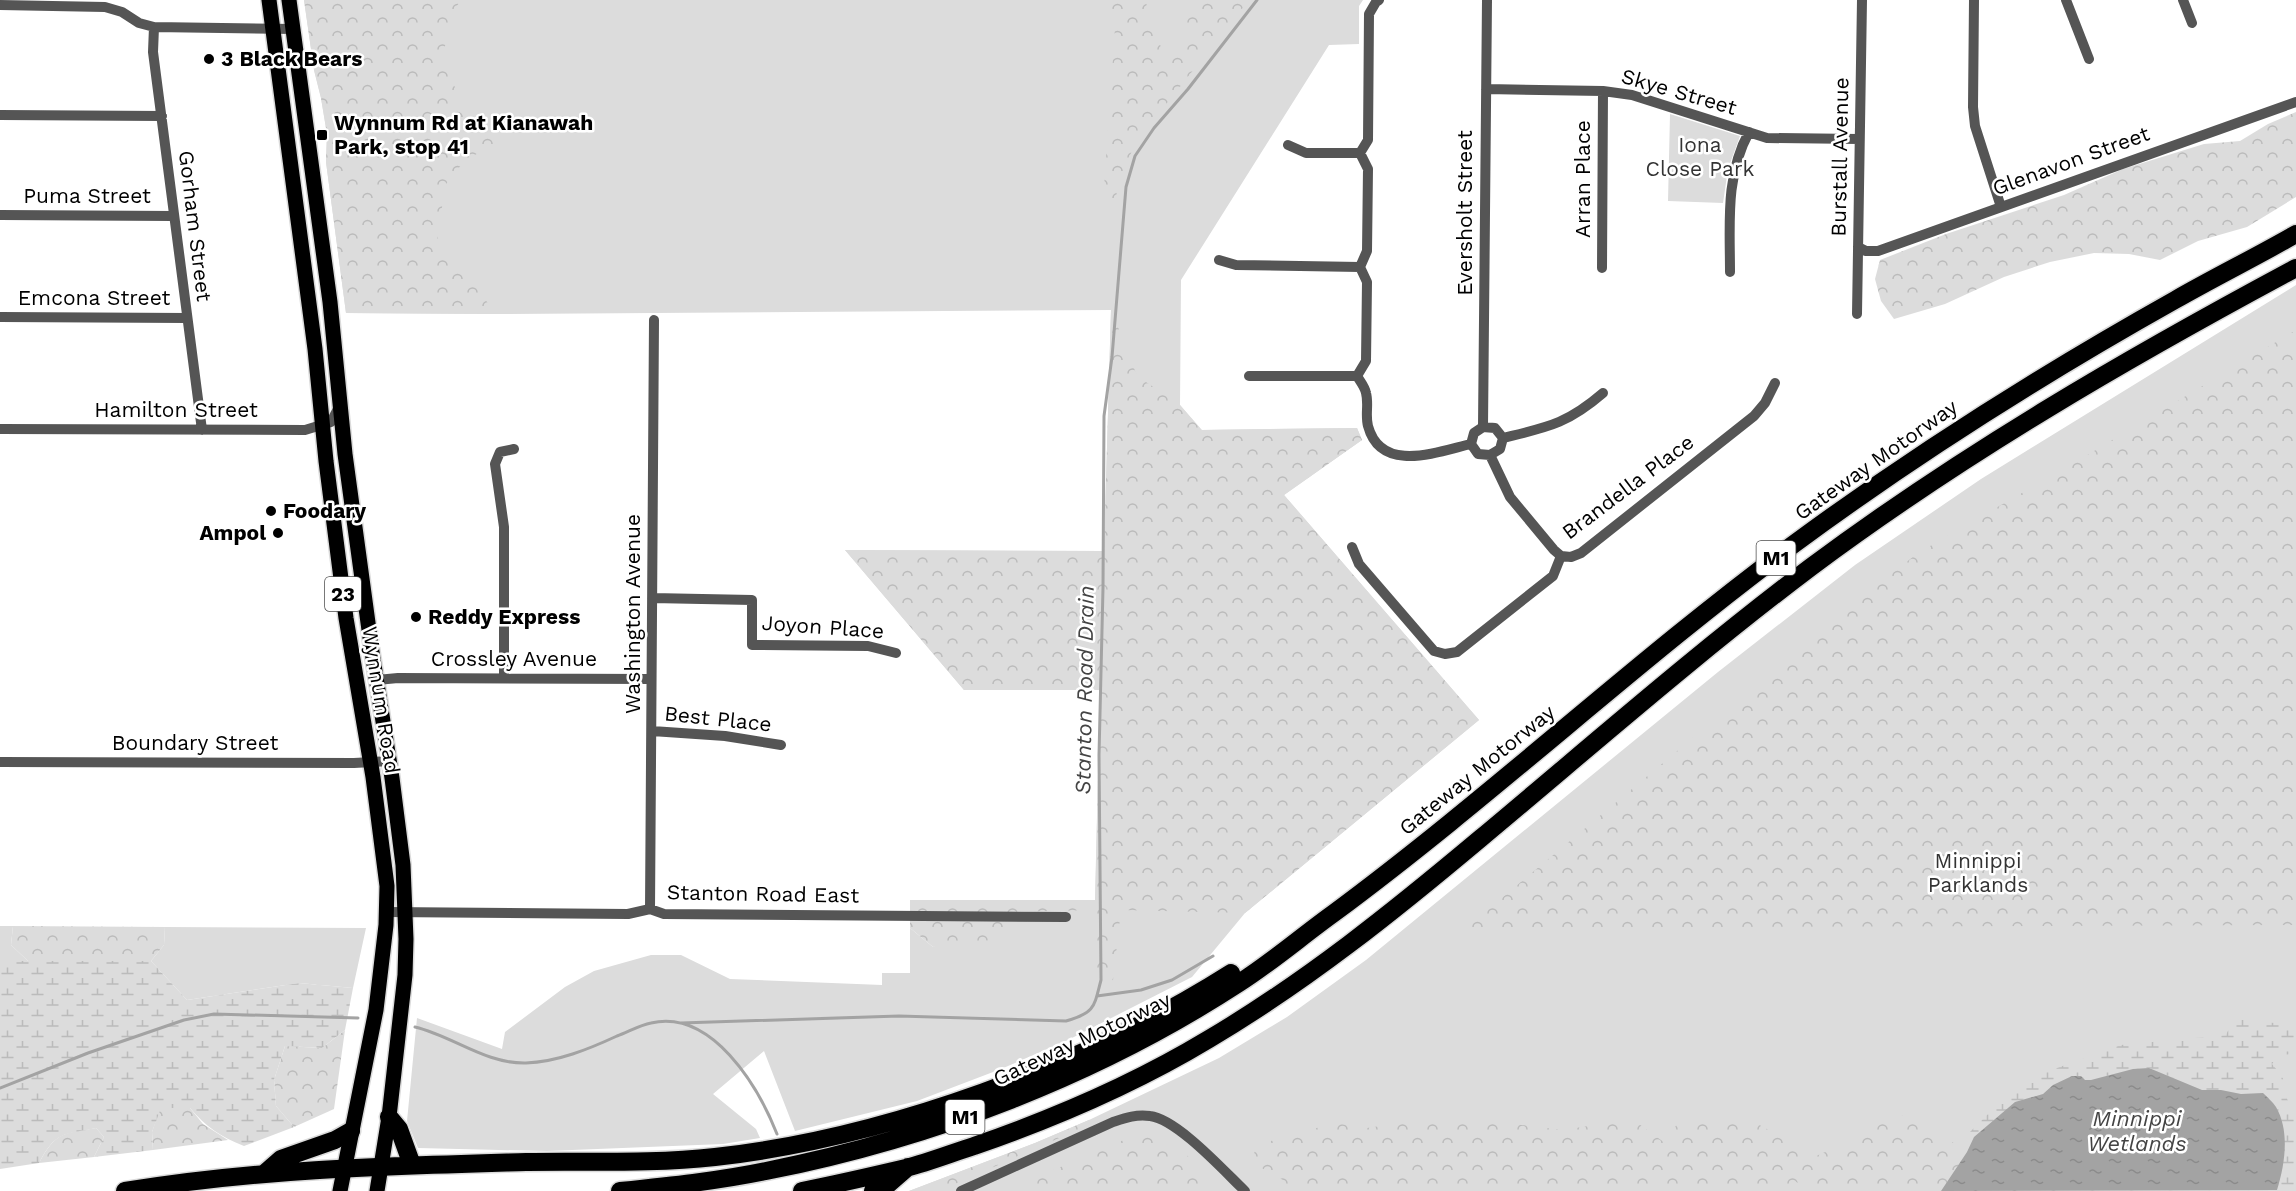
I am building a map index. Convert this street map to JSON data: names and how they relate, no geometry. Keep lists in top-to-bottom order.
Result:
{
  "streets": {
    "highway": ["Gateway Motorway", "M1"],
    "main road": ["23", "Wynnum Road"],
    "street": [
      "Skye Street",
      "Burstall Avenue",
      "Glenavon Street",
      "Arran Place",
      "Puma Street",
      "Eversholt Street",
      "Gorham Street",
      "Emcona Street",
      "Hamilton Street",
      "Brandella Place",
      "Washington Avenue",
      "Joyon Place",
      "Crossley Avenue",
      "Best Place",
      "Boundary Street",
      "Stanton Road East"
    ]
  },
  "crossings": [
    ["Skye Street", "Burstall Avenue"],
    ["Skye Street", "Arran Place"],
    ["Skye Street", "Eversholt Street"],
    ["Burstall Avenue", "Glenavon Street"],
    ["Puma Street", "Gorham Street"],
    ["Gorham Street", "Emcona Street"],
    ["Gorham Street", "Hamilton Street"],
    ["Hamilton Street", "Wynnum Road"],
    ["Washington Avenue", "Joyon Place"],
    ["Washington Avenue", "Crossley Avenue"],
    ["Washington Avenue", "Best Place"],
    ["Washington Avenue", "Stanton Road East"],
    ["Crossley Avenue", "Wynnum Road"],
    ["Wynnum Road", "Boundary Street"],
    ["Wynnum Road", "Stanton Road East"]
  ],
  "water": ["Stanton Road Drain", "Minnippi Wetlands"],
  "parks": ["Iona Close Park", "Minnippi Parklands"],
  "places": {
    "other": [
      "3 Black Bears",
      "Foodary",
      "Ampol",
      "Reddy Express"
    ],
    "transit": ["Wynnum Rd at Kianawah Park, stop 41"]
  }
}
